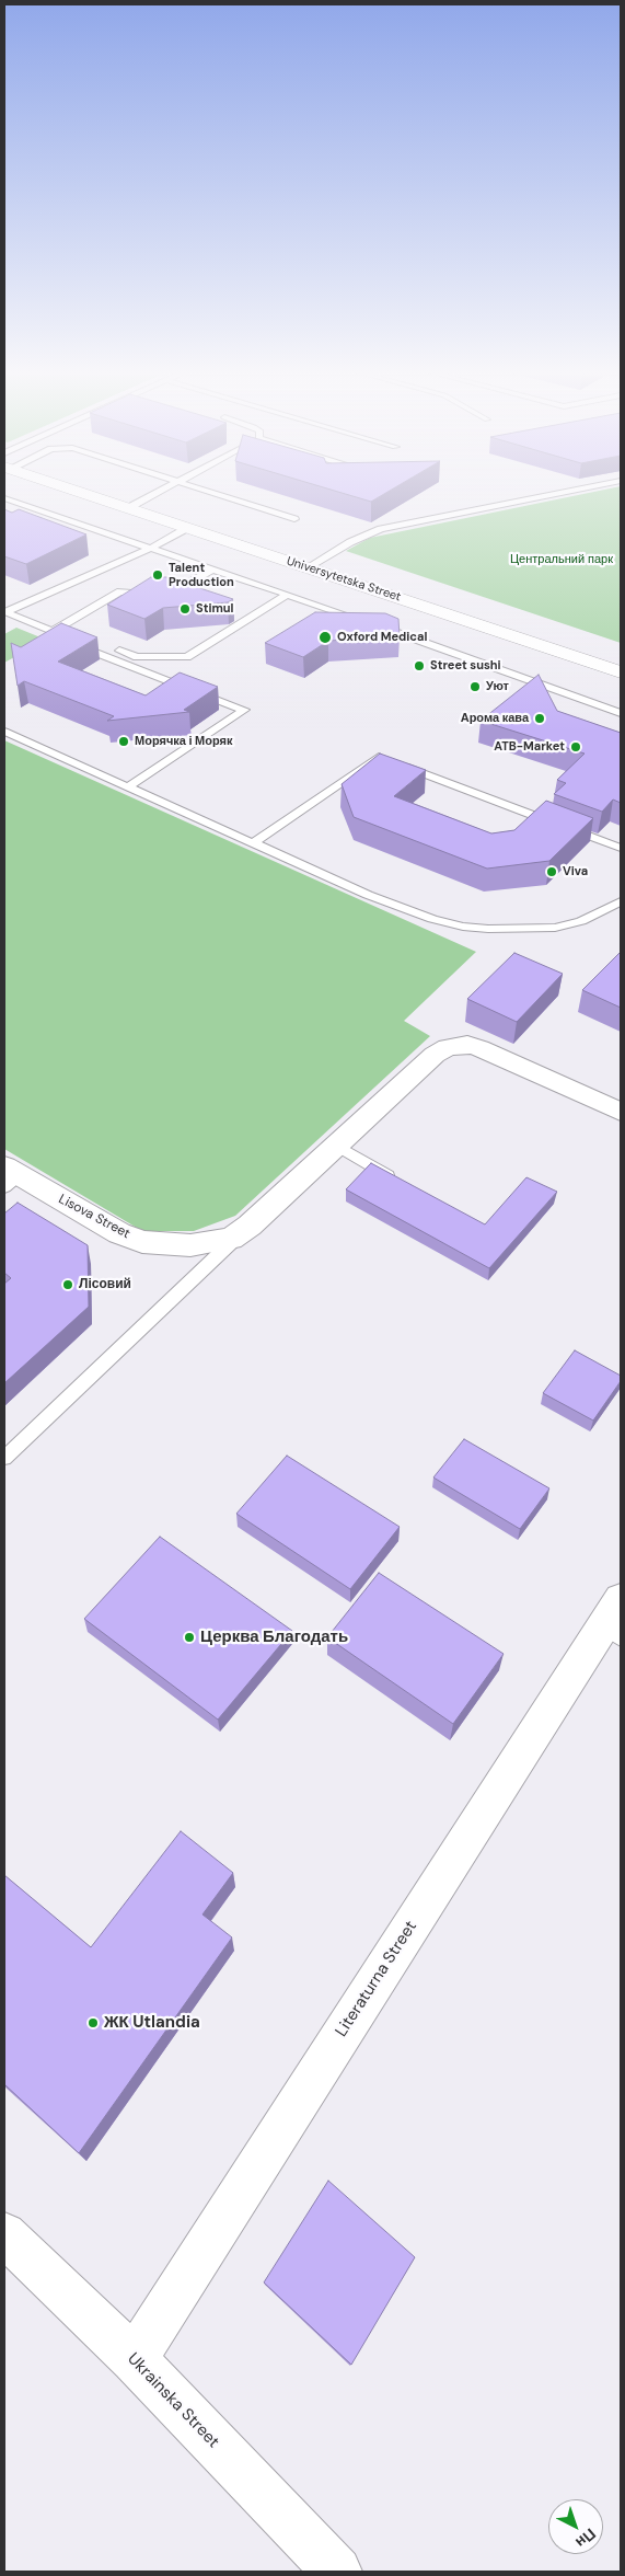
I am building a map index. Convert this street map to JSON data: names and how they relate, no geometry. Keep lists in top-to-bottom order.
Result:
{
  "streets": {
    "main road": ["Universytetska Street"],
    "street": ["Lisova Street", "Literaturna Street", "Ukrainska Street"]
  },
  "crossings": [
    ["Literaturna Street", "Ukrainska Street"]
  ],
  "parks": ["Центральний парк"],
  "places": [
    "Talent Production",
    "Stimul",
    "Oxford Medical",
    "Street sushi",
    "Уют",
    "Арома кава",
    "Морячка і Моряк",
    "ATB-Market",
    "Viva",
    "Лісовий",
    "Церква Благодать",
    "ЖК Utlandia"
  ],
  "north": "bottom right"
}
